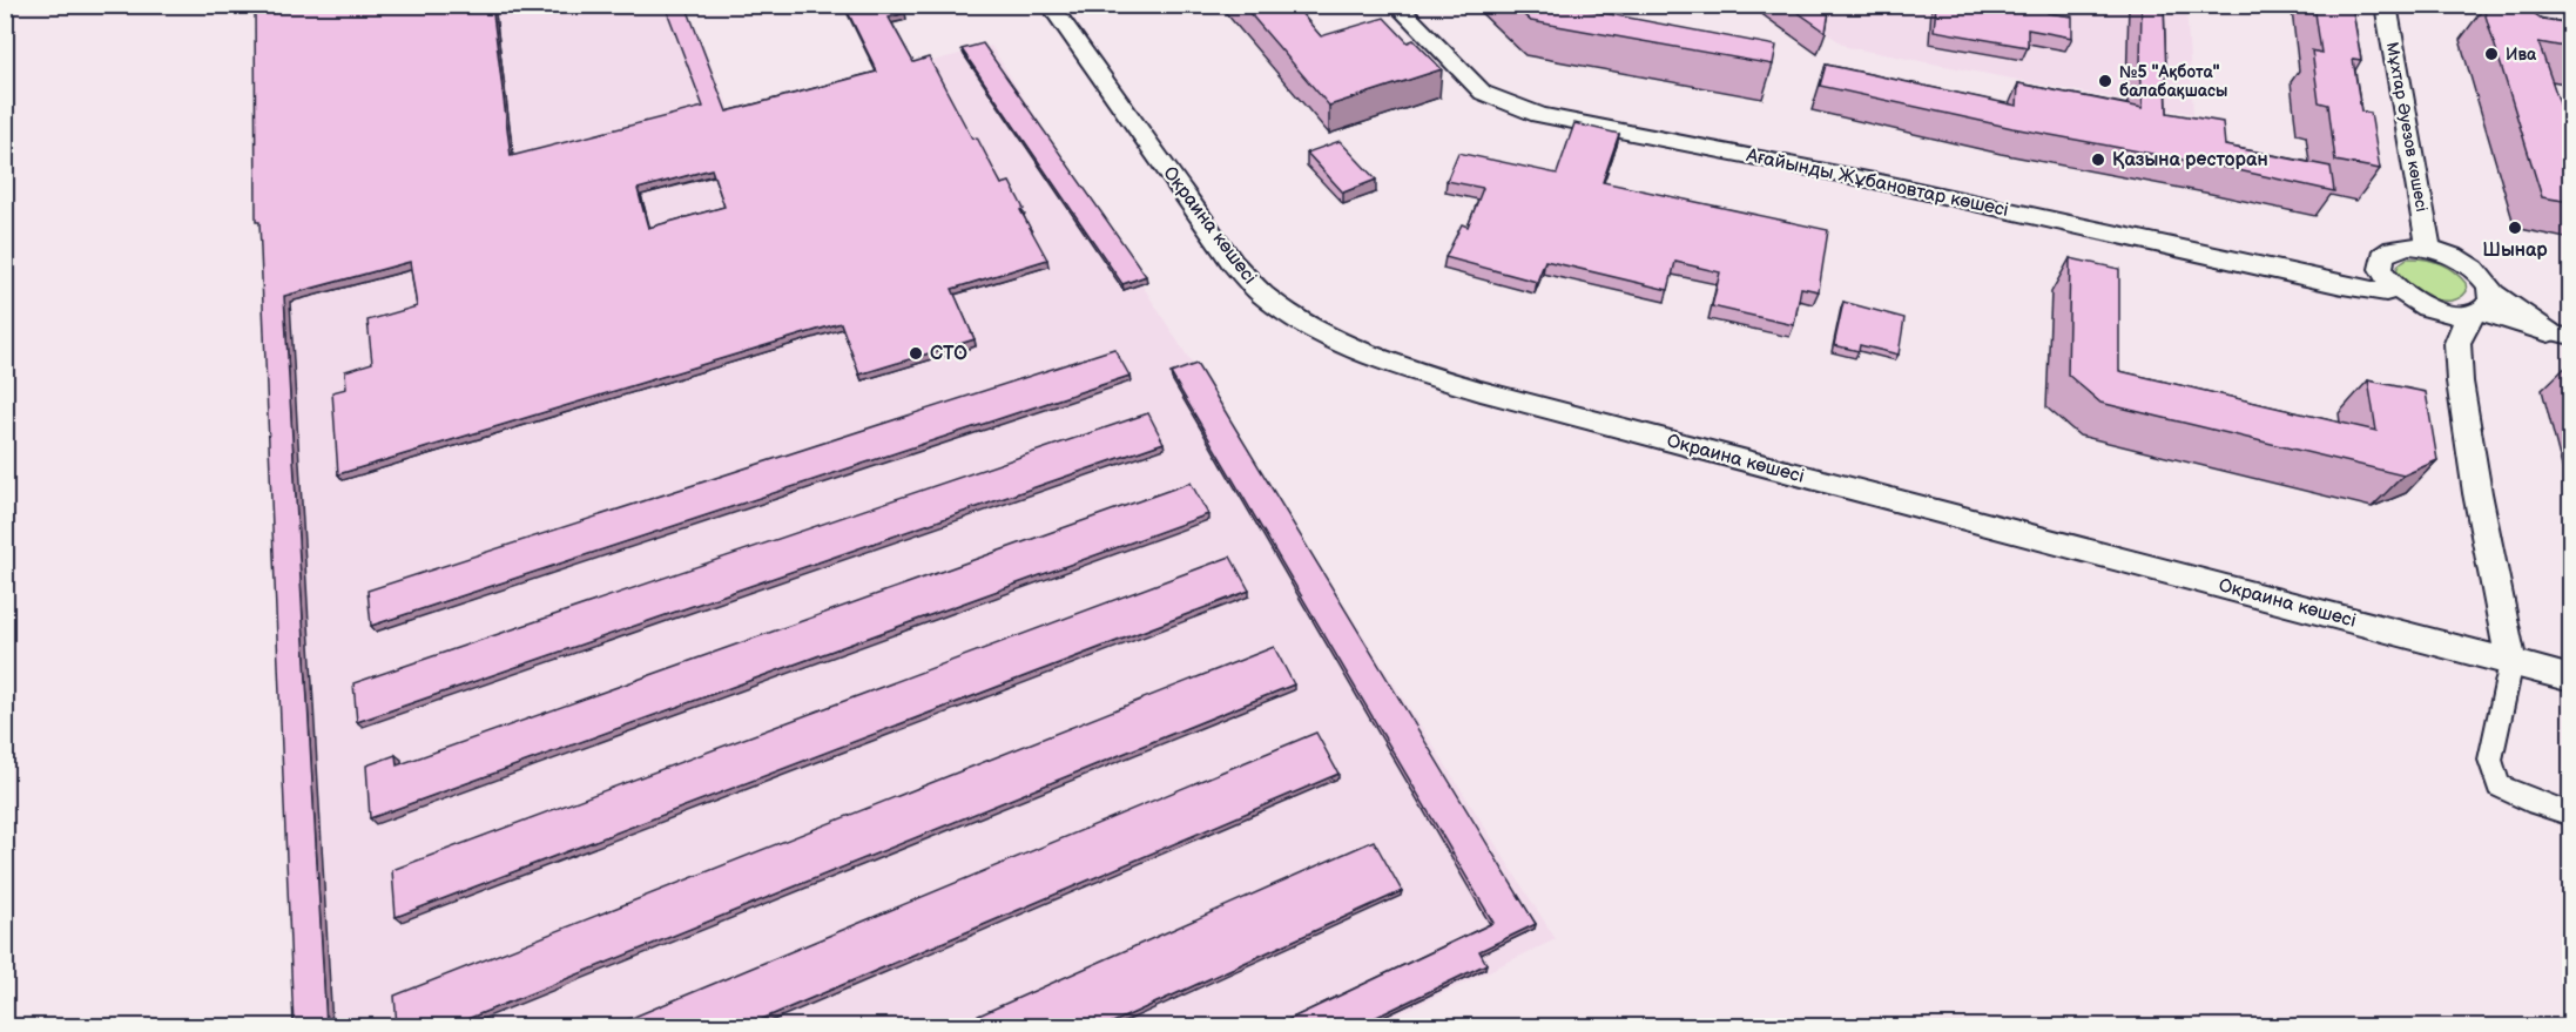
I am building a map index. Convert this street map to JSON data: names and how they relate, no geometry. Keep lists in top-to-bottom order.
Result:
{
  "streets": {
    "street": ["Мұхтар Әуезов көшесі", "Ағайынды Жұбановтар көшесі", "Окраина көшесі"]
  },
  "places": [
    "Ива",
    "№5 \"Ақбота\" балабақшасы",
    "Қазына ресторан",
    "Шынар",
    "СТО"
  ]
}
